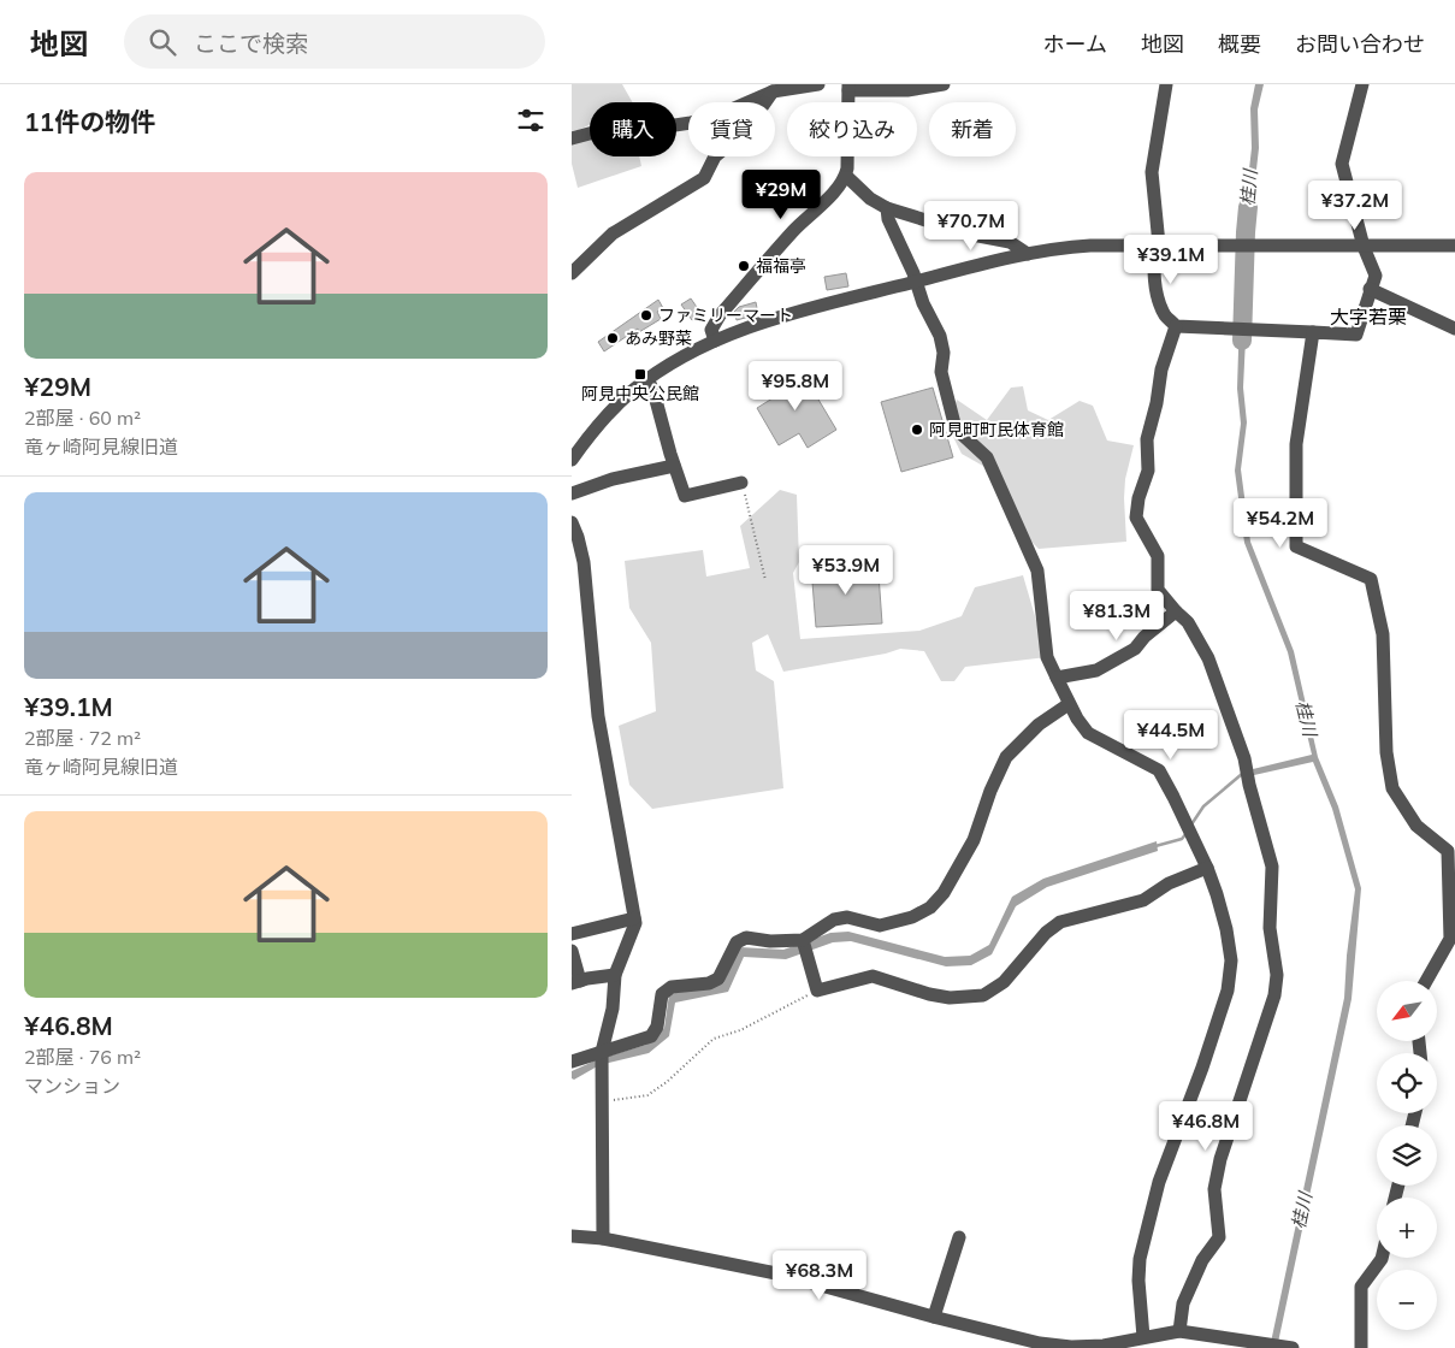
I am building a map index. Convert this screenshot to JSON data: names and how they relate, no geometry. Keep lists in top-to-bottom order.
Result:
{
  "districts": ["大字若栗"],
  "water": ["桂川"],
  "places": {
    "other": [
      "福福亭",
      "ファミリーマート",
      "あみ野菜",
      "阿見町町民体育館"
    ],
    "transit": ["阿見中央公民館"]
  },
  "north": "bottom left",
  "page": {
    "header": "地図",
    "search": "ここで検索",
    "nav": [
      "ホーム",
      "地図",
      "概要",
      "お問い合わせ"
    ],
    "heading": "11件の物件",
    "chip": [
      "購入",
      "賃貸",
      "絞り込み",
      "新着"
    ],
    "list": [
      {
        "name": "¥29M",
        "note": "2部屋 · 60 m² · 竜ヶ崎阿見線旧道"
      },
      {
        "name": "¥39.1M",
        "note": "2部屋 · 72 m² · 竜ヶ崎阿見線旧道"
      },
      {
        "name": "¥46.8M",
        "note": "2部屋 · 76 m² · マンション"
      }
    ],
    "price": [
      "¥29M",
      "¥37.2M",
      "¥70.7M",
      "¥39.1M",
      "¥95.8M",
      "¥54.2M",
      "¥53.9M",
      "¥81.3M",
      "¥44.5M",
      "¥46.8M",
      "¥68.3M"
    ],
    "map_buttons": ["+", "−"]
  }
}
